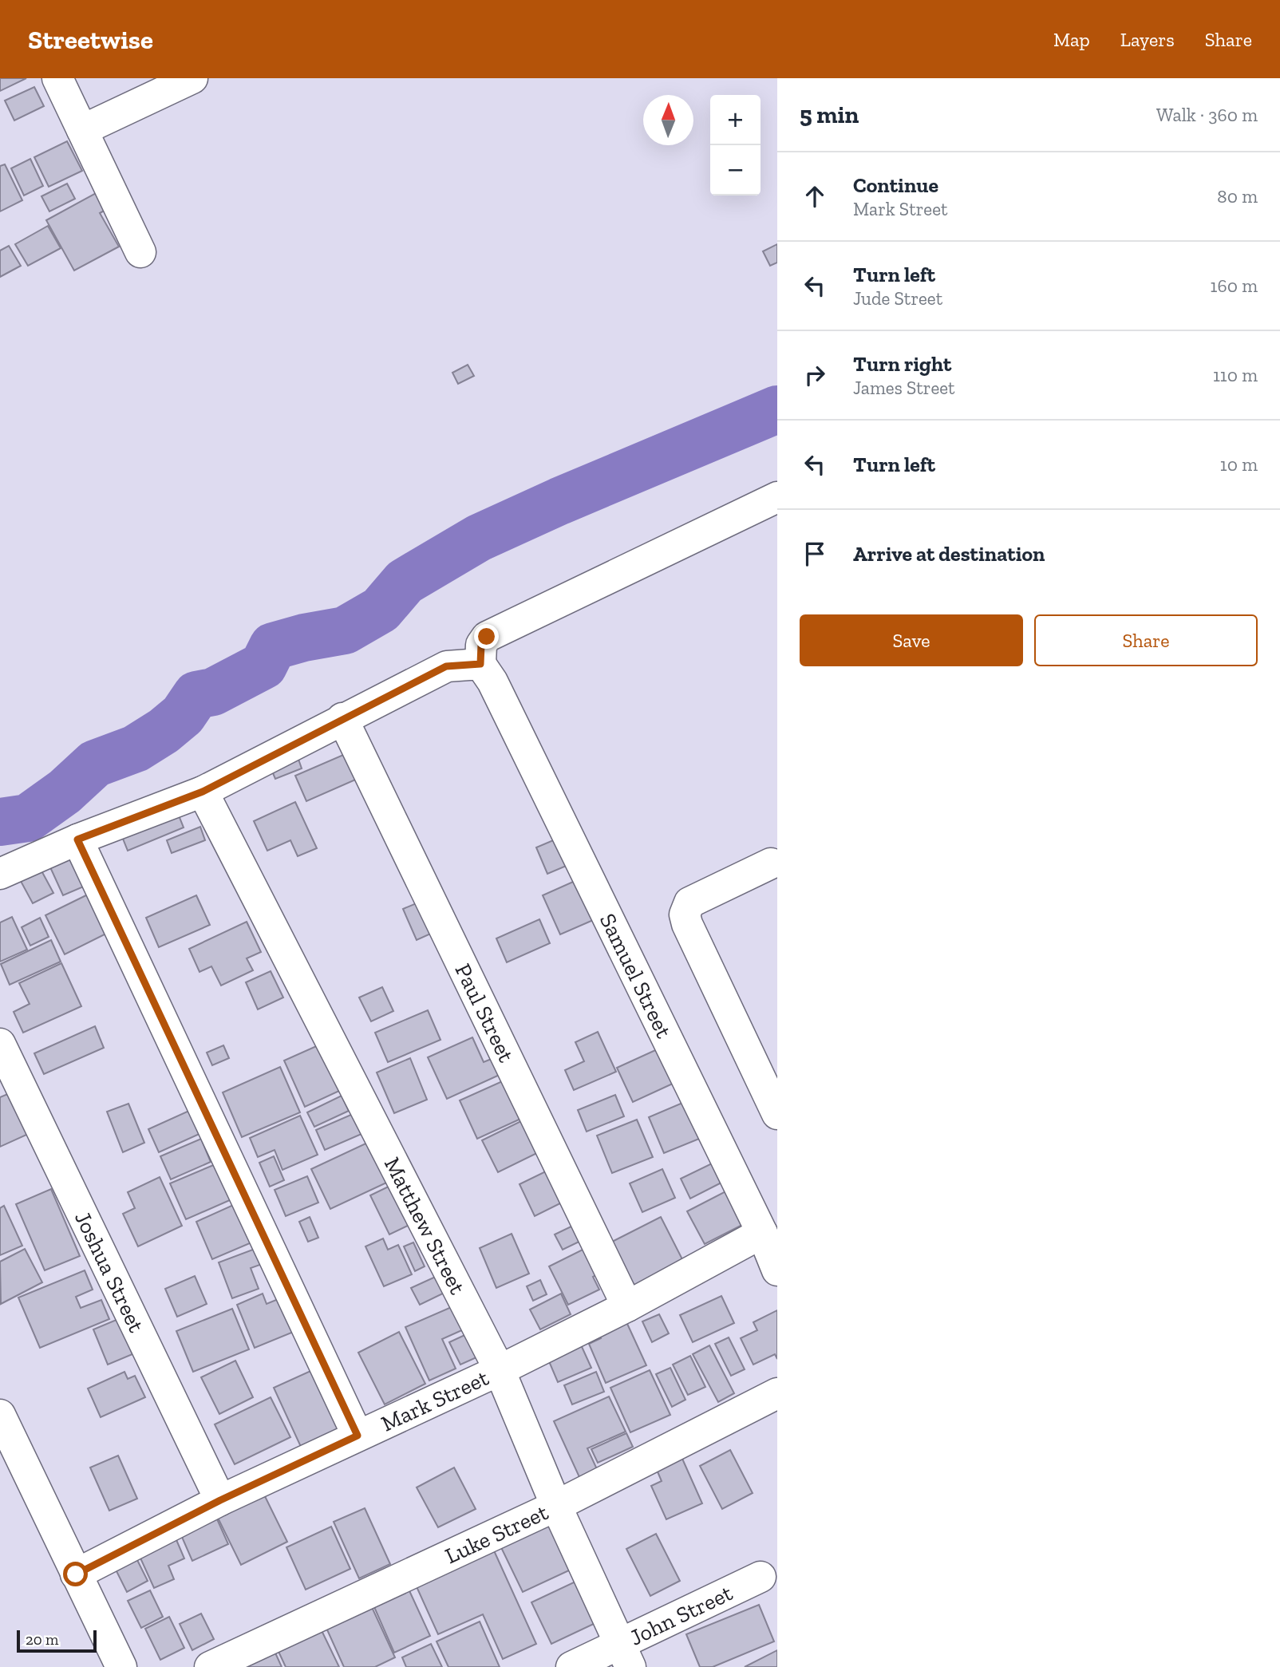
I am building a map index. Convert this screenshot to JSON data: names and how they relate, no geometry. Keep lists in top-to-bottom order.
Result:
{
  "streets": {
    "street": [
      "Samuel Street",
      "Paul Street",
      "Matthew Street",
      "Joshua Street",
      "Mark Street",
      "Luke Street",
      "John Street"
    ]
  },
  "crossings": [
    ["Samuel Street", "Mark Street"],
    ["Paul Street", "Mark Street"],
    ["Matthew Street", "Mark Street"],
    ["Matthew Street", "Luke Street"],
    ["Matthew Street", "John Street"],
    ["Joshua Street", "Mark Street"]
  ],
  "scale_bar": "20 m",
  "north": "top",
  "page": {
    "header": "Streetwise",
    "nav": ["Map", "Layers", "Share"],
    "heading": ["5 min", "Walk · 360 m"],
    "map_buttons": ["+", "−"],
    "list": [
      ["Continue", "Mark Street", "80 m"],
      ["Turn left", "Jude Street", "160 m"],
      ["Turn right", "James Street", "110 m"],
      ["Turn left", "10 m"],
      "Arrive at destination"
    ],
    "buttons": ["Save", "Share"],
    "scale": "20 m"
  }
}
